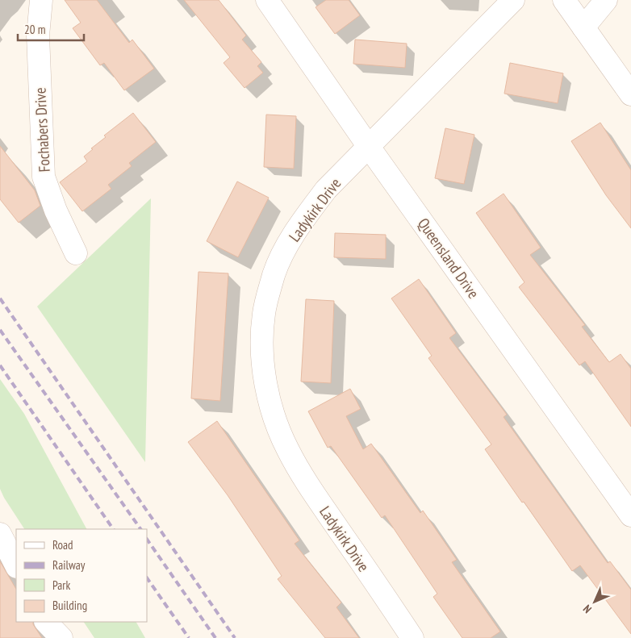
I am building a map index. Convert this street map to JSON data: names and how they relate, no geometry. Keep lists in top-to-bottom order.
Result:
{
  "streets": {
    "street": ["Fochabers Drive", "Ladykirk Drive", "Queensland Drive"]
  },
  "crossings": [
    ["Ladykirk Drive", "Queensland Drive"]
  ],
  "legend": [
    "Road",
    "Railway",
    "Park",
    "Building"
  ],
  "scale_bar": "20 m",
  "north": "bottom left"
}
